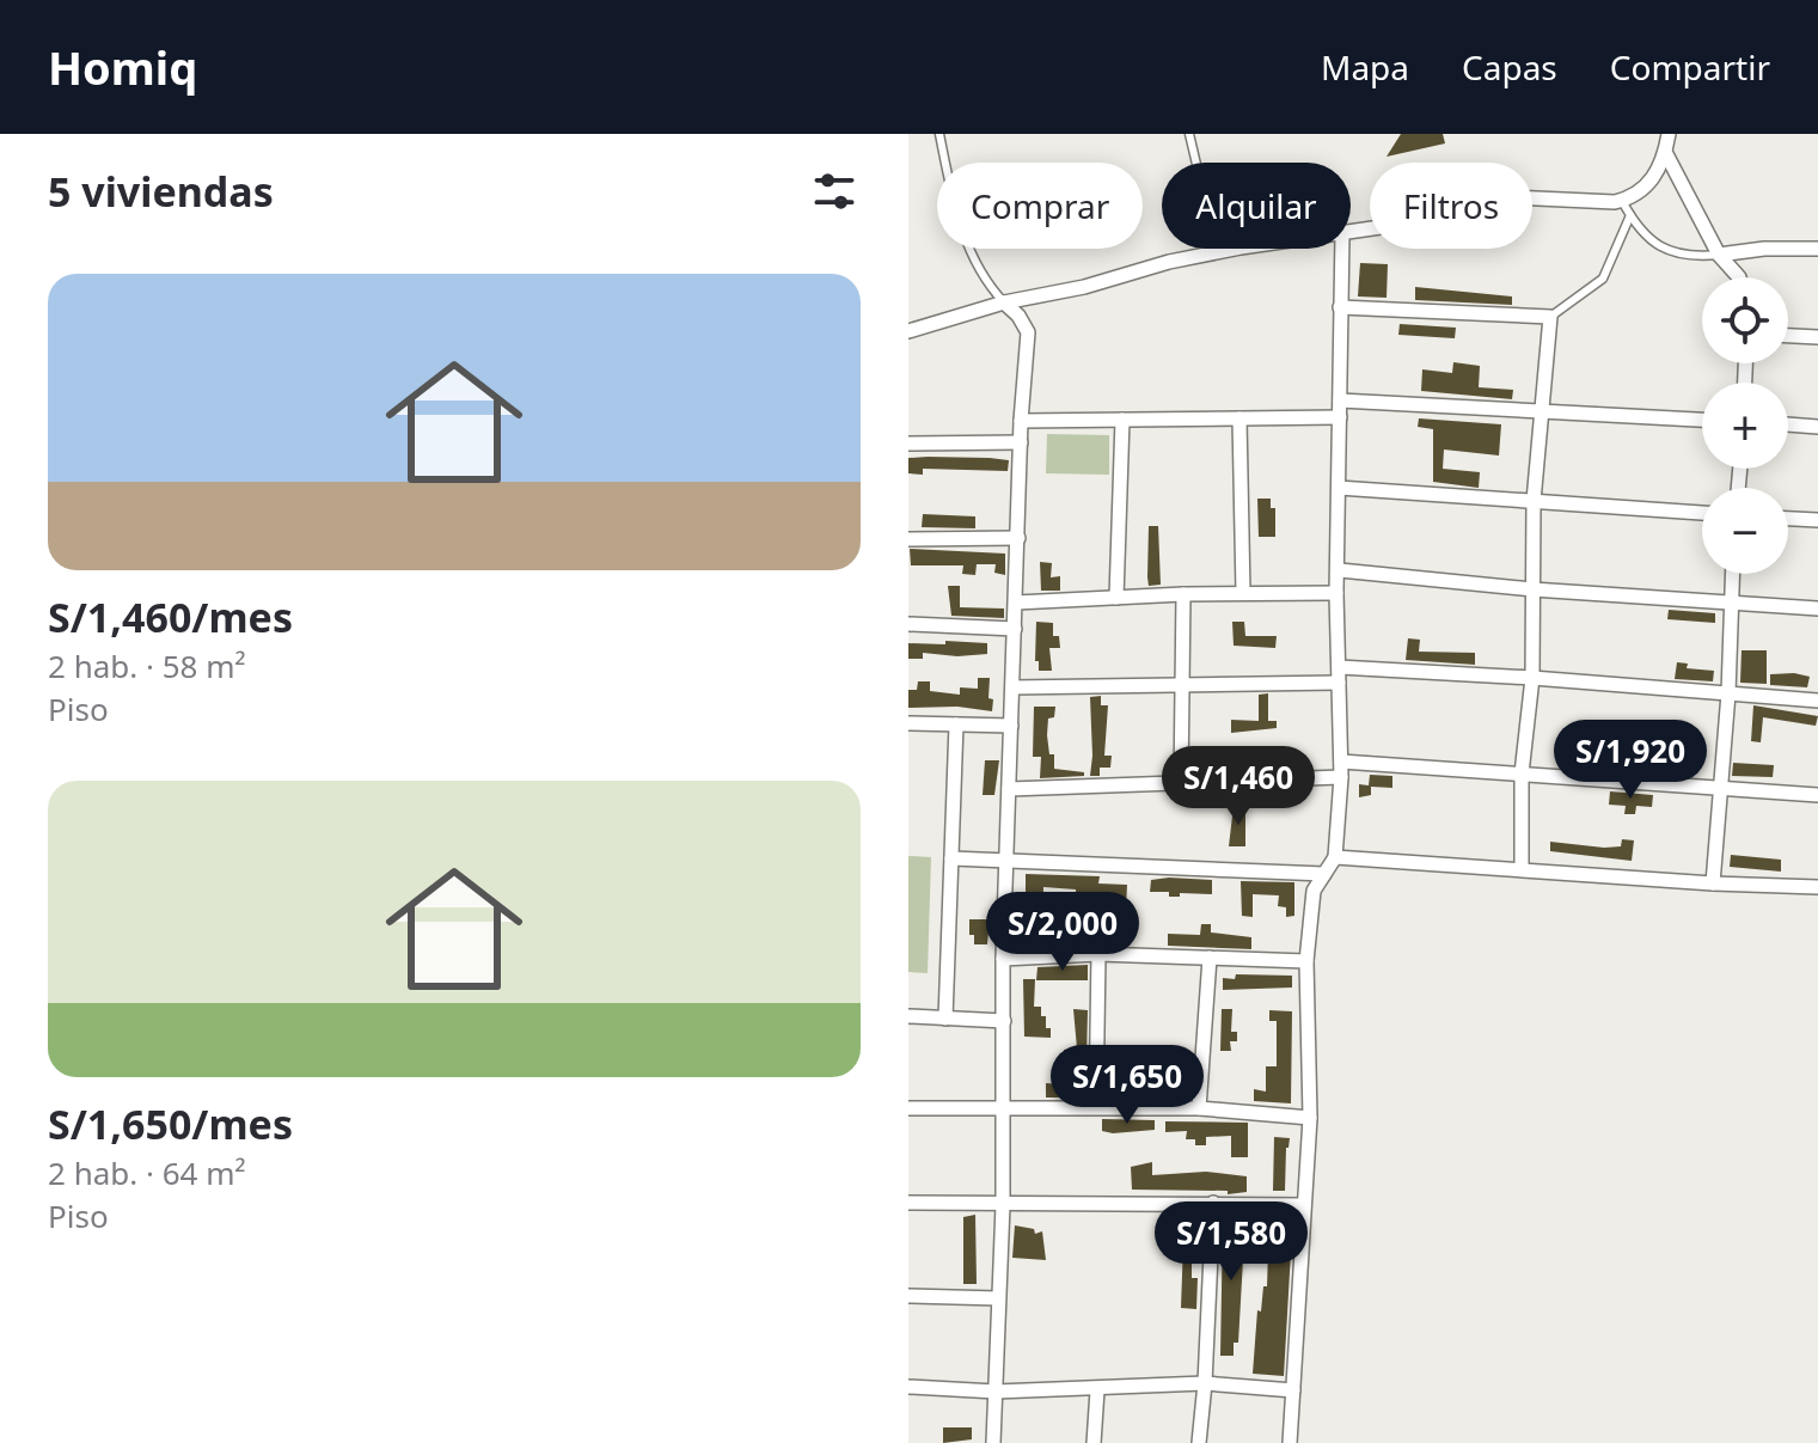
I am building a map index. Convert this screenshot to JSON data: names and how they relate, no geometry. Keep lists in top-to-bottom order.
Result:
{
  "page": {
    "header": "Homiq",
    "nav": ["Mapa", "Capas", "Compartir"],
    "heading": "5 viviendas",
    "chip": ["Comprar", "Alquilar", "Filtros"],
    "list": [
      {
        "name": "S/1,460/mes",
        "note": "2 hab. · 58 m² · Piso"
      },
      {
        "name": "S/1,650/mes",
        "note": "2 hab. · 64 m² · Piso"
      }
    ],
    "map_buttons": ["+", "−"],
    "price": [
      "S/1,920",
      "S/1,460",
      "S/2,000",
      "S/1,650",
      "S/1,580"
    ]
  }
}
